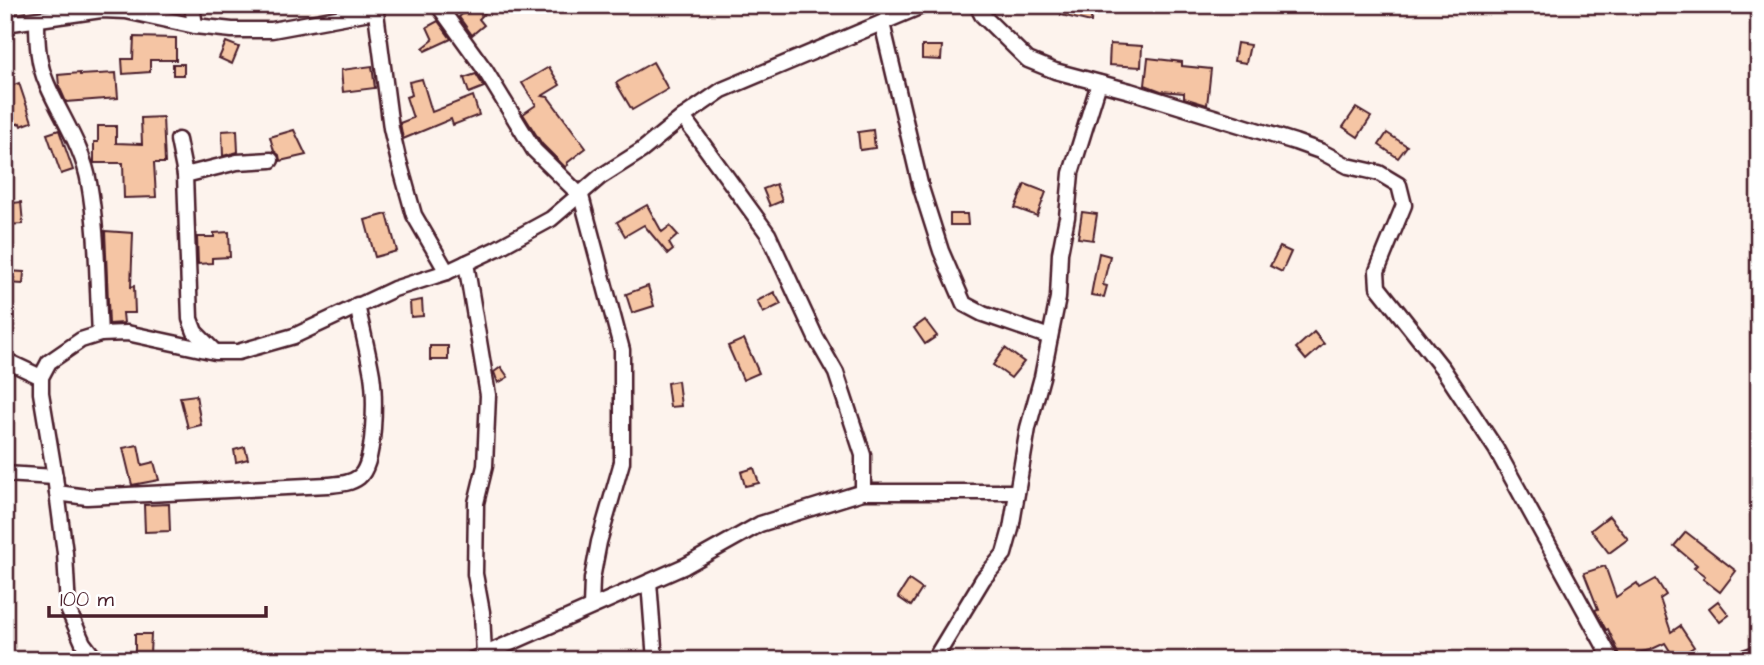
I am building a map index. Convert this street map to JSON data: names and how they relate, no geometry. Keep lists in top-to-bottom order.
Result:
{
  "scale_bar": "100 m"
}
